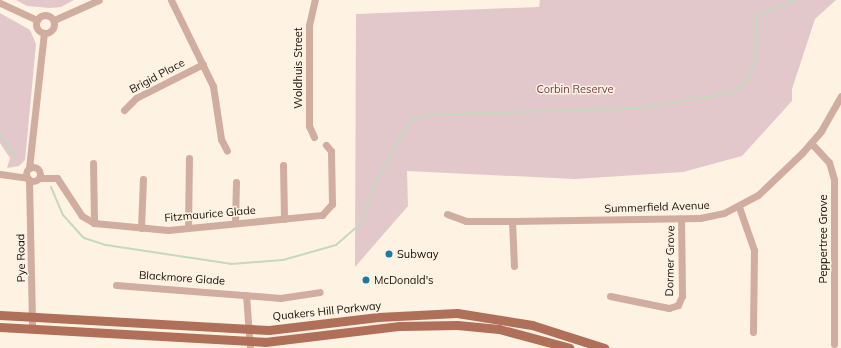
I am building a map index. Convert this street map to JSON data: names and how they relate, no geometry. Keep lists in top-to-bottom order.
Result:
{
  "streets": {
    "main road": ["Quakers Hill Parkway"],
    "street": [
      "Woldhuis Street",
      "Brigid Place",
      "Summerfield Avenue",
      "Fitzmaurice Glade",
      "Peppertree Grove",
      "Pye Road",
      "Dormer Grove",
      "Blackmore Glade"
    ]
  },
  "crossings": [
    ["Summerfield Avenue", "Peppertree Grove"],
    ["Summerfield Avenue", "Dormer Grove"],
    ["Pye Road", "Quakers Hill Parkway"]
  ],
  "parks": ["Corbin Reserve"],
  "places": ["Subway", "McDonald's"]
}
